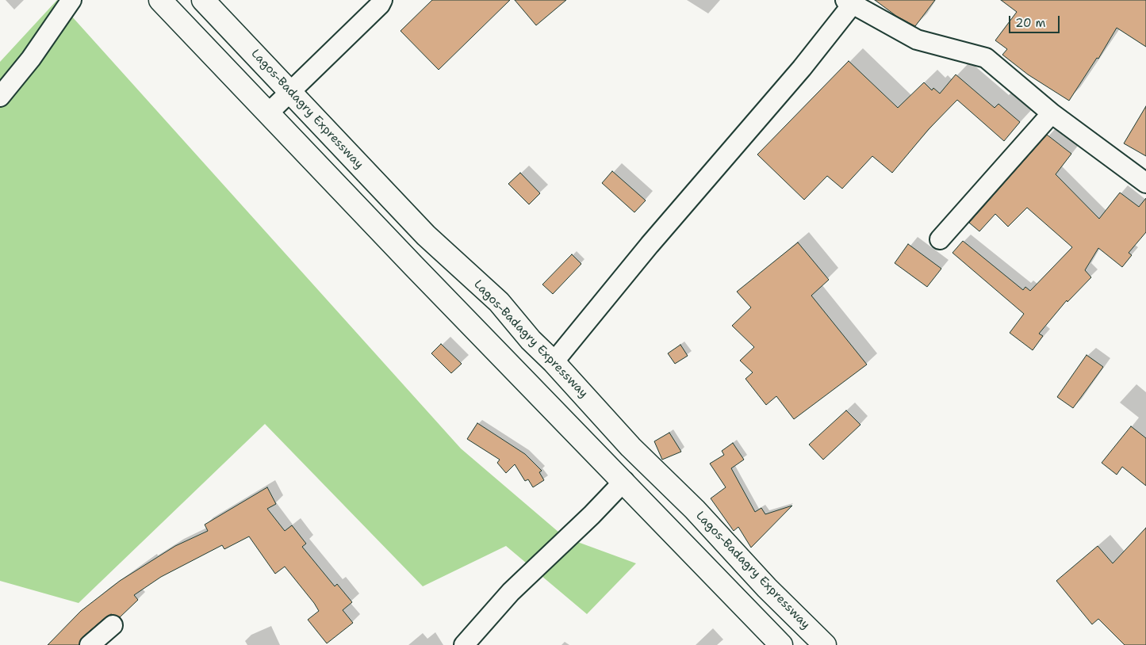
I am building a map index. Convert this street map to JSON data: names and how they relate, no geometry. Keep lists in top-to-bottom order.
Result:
{
  "streets": {
    "highway": ["Lagos-Badagry Expressway"]
  },
  "scale_bar": "20 m"
}
